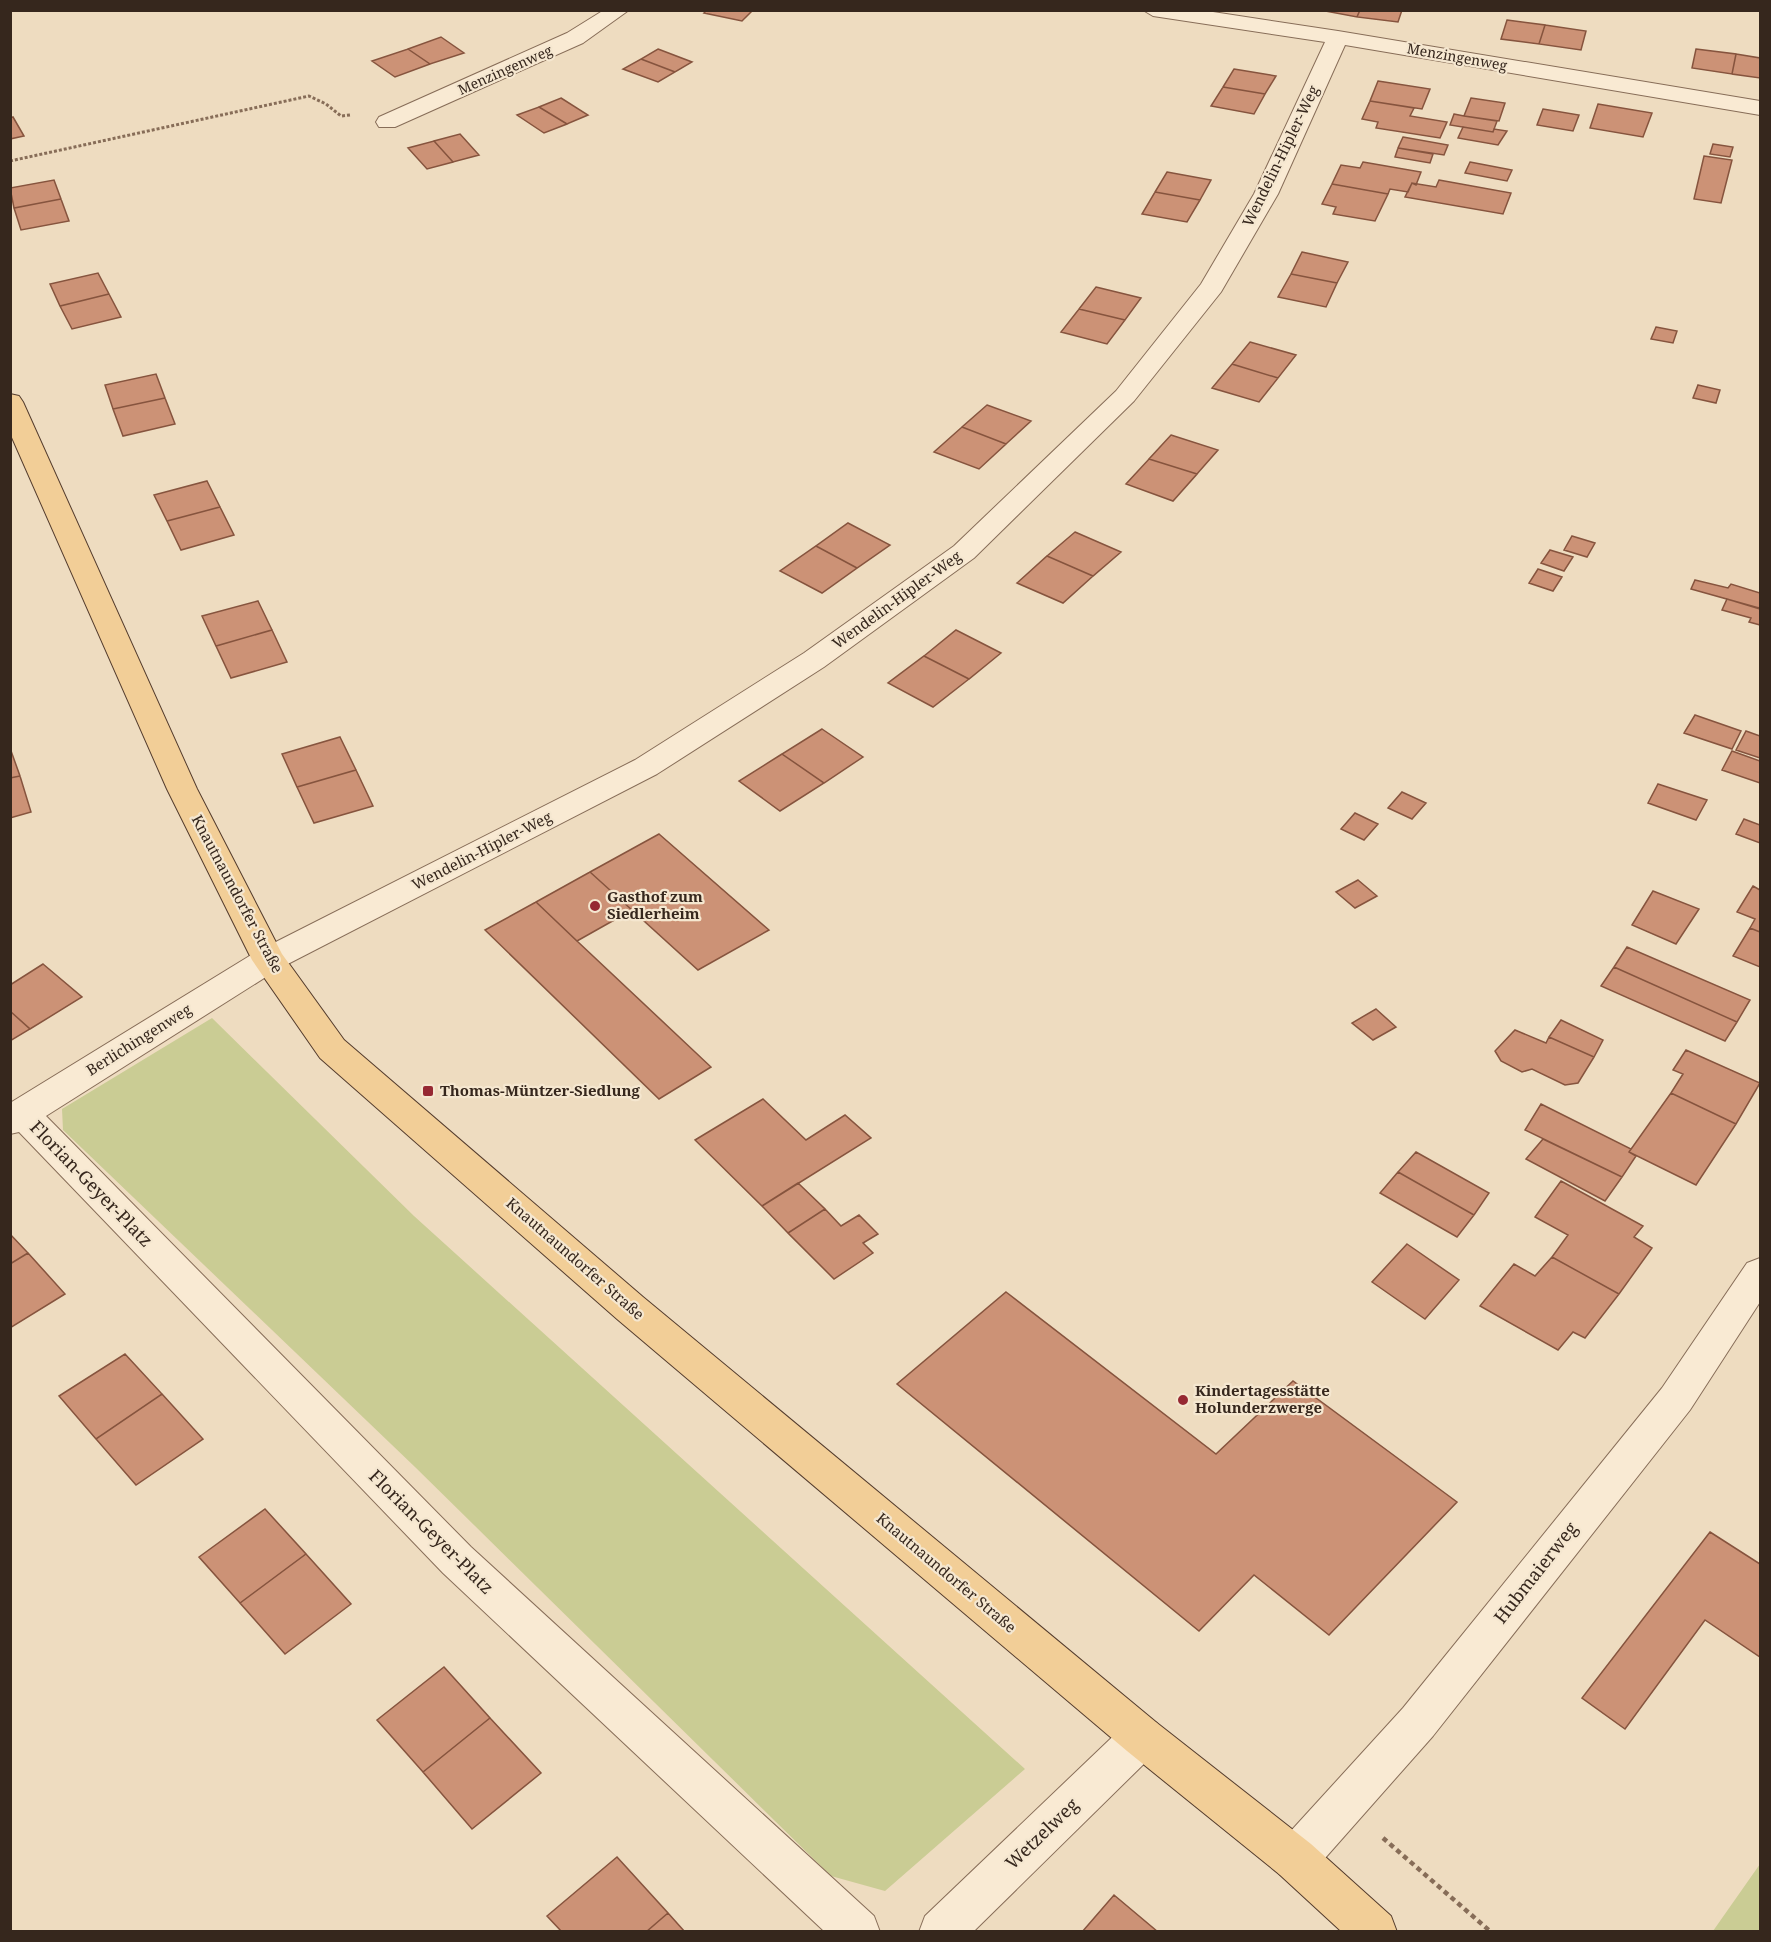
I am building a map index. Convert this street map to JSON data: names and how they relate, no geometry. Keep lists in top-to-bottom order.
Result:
{
  "streets": {
    "main road": ["Knautnaundorfer Straße"],
    "street": [
      "Menzingenweg",
      "Wendelin-Hipler-Weg",
      "Berlichingenweg",
      "Florian-Geyer-Platz",
      "Hubmaierweg",
      "Wetzelweg"
    ]
  },
  "crossings": [
    ["Menzingenweg", "Wendelin-Hipler-Weg"],
    ["Wendelin-Hipler-Weg", "Knautnaundorfer Straße"],
    ["Wendelin-Hipler-Weg", "Berlichingenweg"],
    ["Knautnaundorfer Straße", "Berlichingenweg"],
    ["Knautnaundorfer Straße", "Hubmaierweg"],
    ["Knautnaundorfer Straße", "Wetzelweg"],
    ["Berlichingenweg", "Florian-Geyer-Platz"]
  ],
  "places": {
    "other": ["Gasthof zum Siedlerheim", "Kindertagesstätte Holunderzwerge"],
    "transit": ["Thomas-Müntzer-Siedlung"]
  }
}
